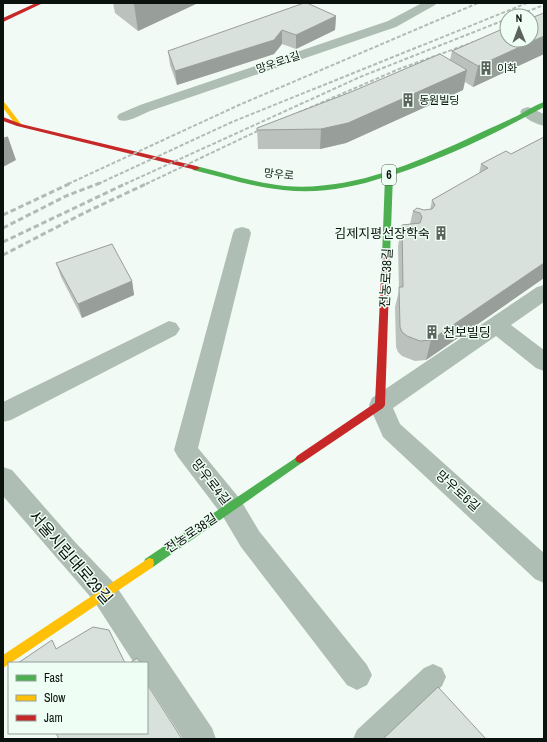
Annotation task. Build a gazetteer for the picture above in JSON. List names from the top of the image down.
{
  "streets": {
    "main road": ["망우로", "6", "전농로38길"],
    "street": ["망우로4길", "망우로6길", "서울시립대로29길"],
    "lane": ["망우로1길"]
  },
  "crossings": [
    ["망우로", "전농로38길"],
    ["전농로38길", "망우로4길"],
    ["전농로38길", "망우로6길"],
    ["전농로38길", "서울시립대로29길"]
  ],
  "places": {
    "building": [
      "이화",
      "동원빌딩",
      "김제지평선장학숙",
      "천보빌딩"
    ]
  },
  "legend": ["Fast", "Slow", "Jam"],
  "north": "top"
}
